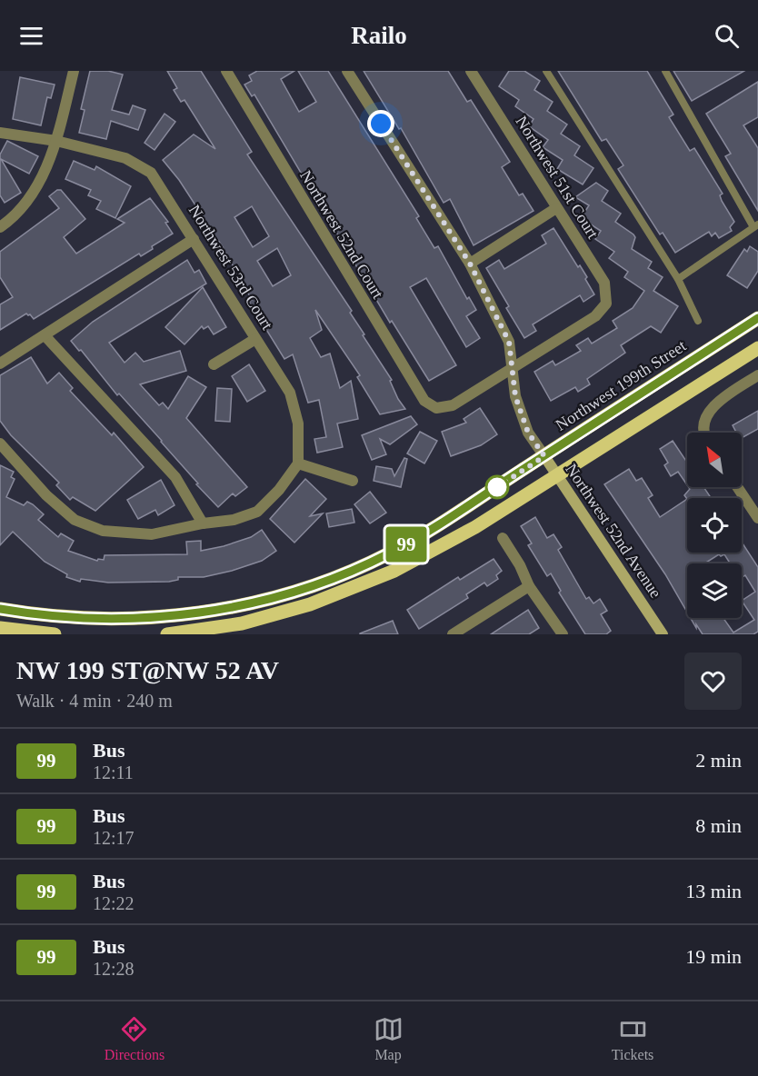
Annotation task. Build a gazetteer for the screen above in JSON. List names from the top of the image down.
{
  "streets": {
    "main road": ["Northwest 199th Street"],
    "street": [
      "Northwest 51st Court",
      "Northwest 52nd Court",
      "Northwest 53rd Court",
      "Northwest 52nd Avenue"
    ]
  },
  "crossings": [
    ["Northwest 51st Court", "Northwest 52nd Court"],
    ["Northwest 51st Court", "Northwest 52nd Avenue"],
    ["Northwest 52nd Court", "Northwest 52nd Avenue"],
    ["Northwest 199th Street", "Northwest 52nd Avenue"]
  ],
  "lines": ["bus line 99"],
  "north": "top left",
  "page": {
    "header": "Railo",
    "on_map": "99",
    "heading": ["NW 199 ST@NW 52 AV", "Walk · 4 min · 240 m"],
    "list": [
      {
        "mark": "99",
        "name": "Bus",
        "note": "12:11",
        "value": "2 min"
      },
      {
        "mark": "99",
        "name": "Bus",
        "note": "12:17",
        "value": "8 min"
      },
      {
        "mark": "99",
        "name": "Bus",
        "note": "12:22",
        "value": "13 min"
      },
      {
        "mark": "99",
        "name": "Bus",
        "note": "12:28",
        "value": "19 min"
      }
    ],
    "tabs": ["Directions", "Map", "Tickets"]
  }
}
